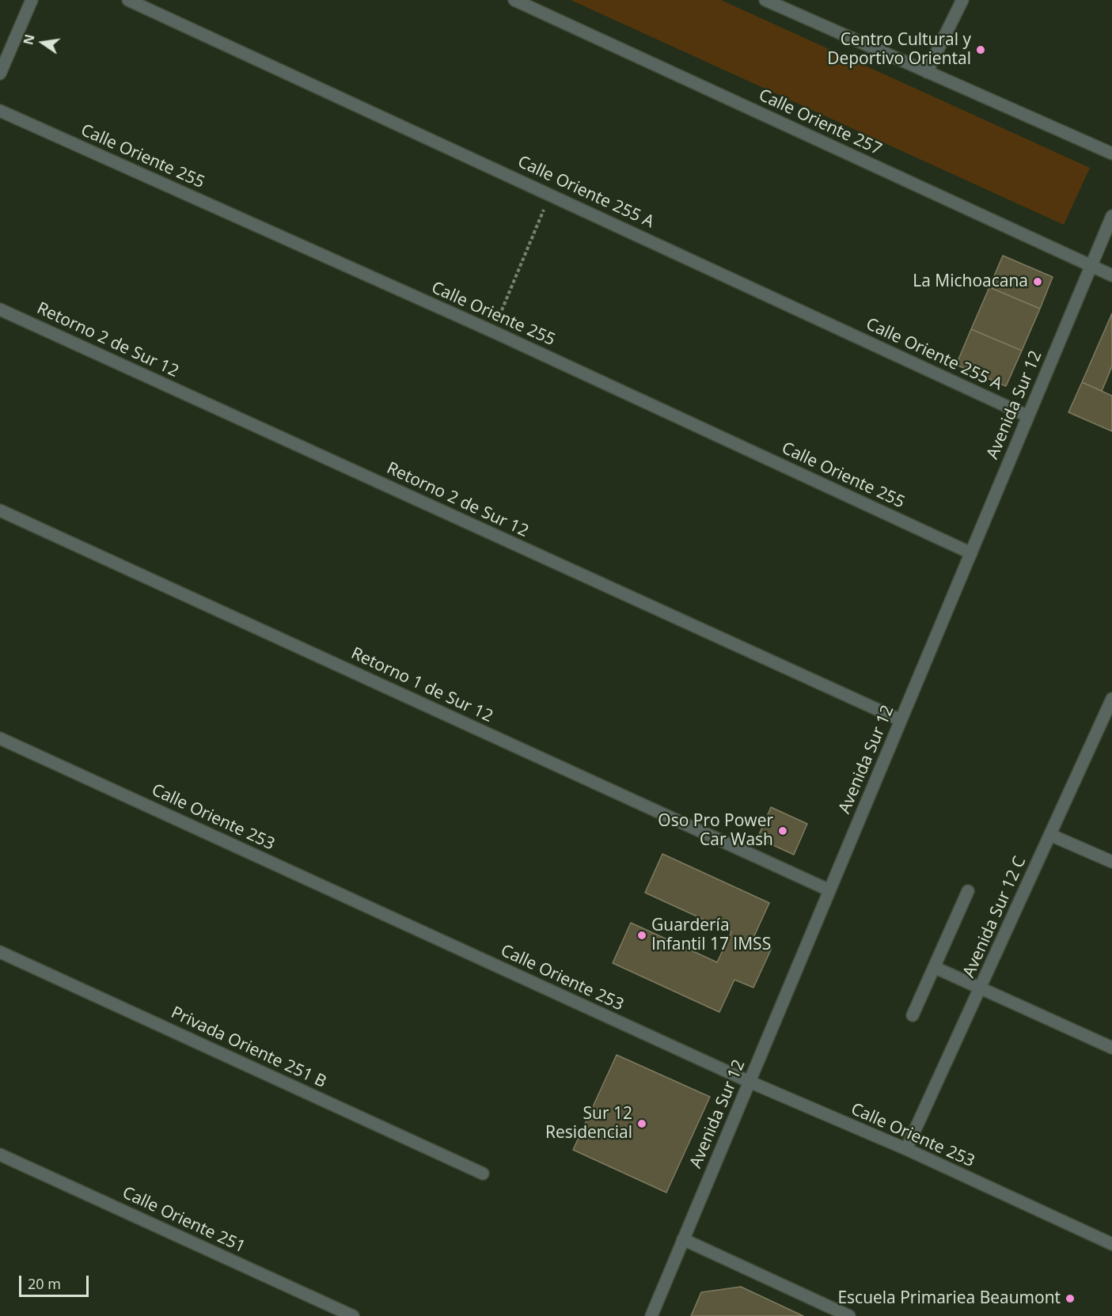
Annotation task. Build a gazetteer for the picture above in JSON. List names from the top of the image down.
{
  "streets": {
    "street": [
      "Calle Oriente 257",
      "Calle Oriente 255",
      "Calle Oriente 255 A",
      "Retorno 2 de Sur 12",
      "Avenida Sur 12",
      "Retorno 1 de Sur 12",
      "Calle Oriente 253",
      "Avenida Sur 12 C",
      "Privada Oriente 251 B",
      "Calle Oriente 251"
    ]
  },
  "crossings": [
    ["Calle Oriente 257", "Avenida Sur 12"],
    ["Calle Oriente 255", "Avenida Sur 12"],
    ["Calle Oriente 255 A", "Avenida Sur 12"],
    ["Retorno 2 de Sur 12", "Avenida Sur 12"],
    ["Avenida Sur 12", "Retorno 1 de Sur 12"],
    ["Avenida Sur 12", "Calle Oriente 253"],
    ["Calle Oriente 253", "Avenida Sur 12 C"]
  ],
  "places": [
    "Centro Cultural y Deportivo Oriental",
    "La Michoacana",
    "Oso Pro Power Car Wash",
    "Guardería Infantil 17 IMSS",
    "Sur 12 Residencial",
    "Escuela Primariea Beaumont"
  ],
  "scale_bar": "20 m",
  "north": "left"
}
